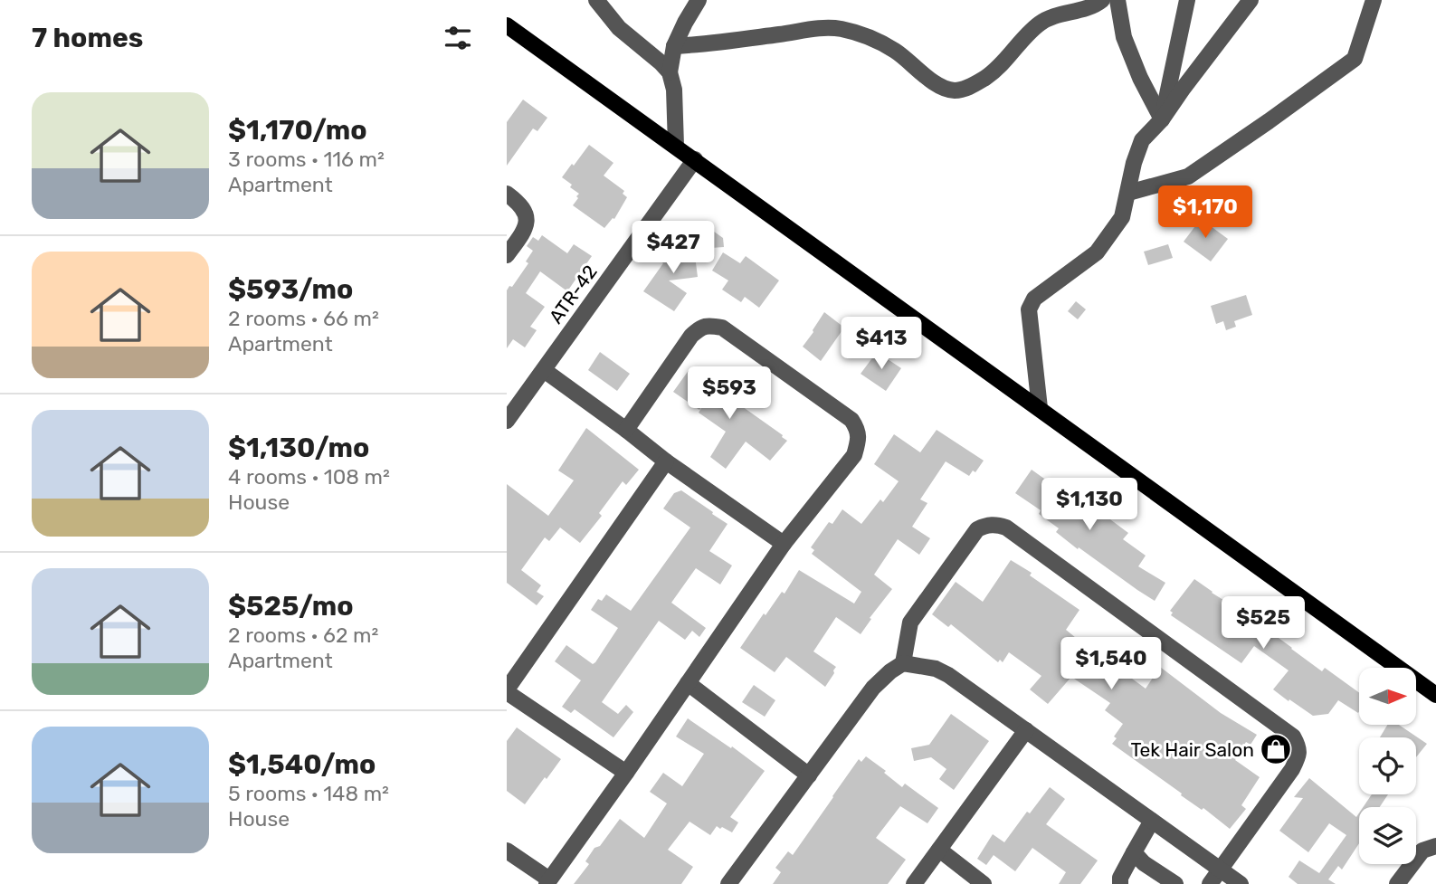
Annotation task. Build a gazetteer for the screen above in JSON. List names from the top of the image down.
{
  "streets": {
    "street": ["ATR-42"]
  },
  "places": {
    "shop": ["Tek Hair Salon"]
  },
  "north": "right",
  "page": {
    "heading": "7 homes",
    "list": [
      {
        "name": "$1,170/mo",
        "note": "3 rooms · 116 m² · Apartment"
      },
      {
        "name": "$593/mo",
        "note": "2 rooms · 66 m² · Apartment"
      },
      {
        "name": "$1,130/mo",
        "note": "4 rooms · 108 m² · House"
      },
      {
        "name": "$525/mo",
        "note": "2 rooms · 62 m² · Apartment"
      },
      {
        "name": "$1,540/mo",
        "note": "5 rooms · 148 m² · House"
      }
    ],
    "price": [
      "$1,170",
      "$427",
      "$413",
      "$593",
      "$1,130",
      "$525",
      "$1,540"
    ]
  }
}
